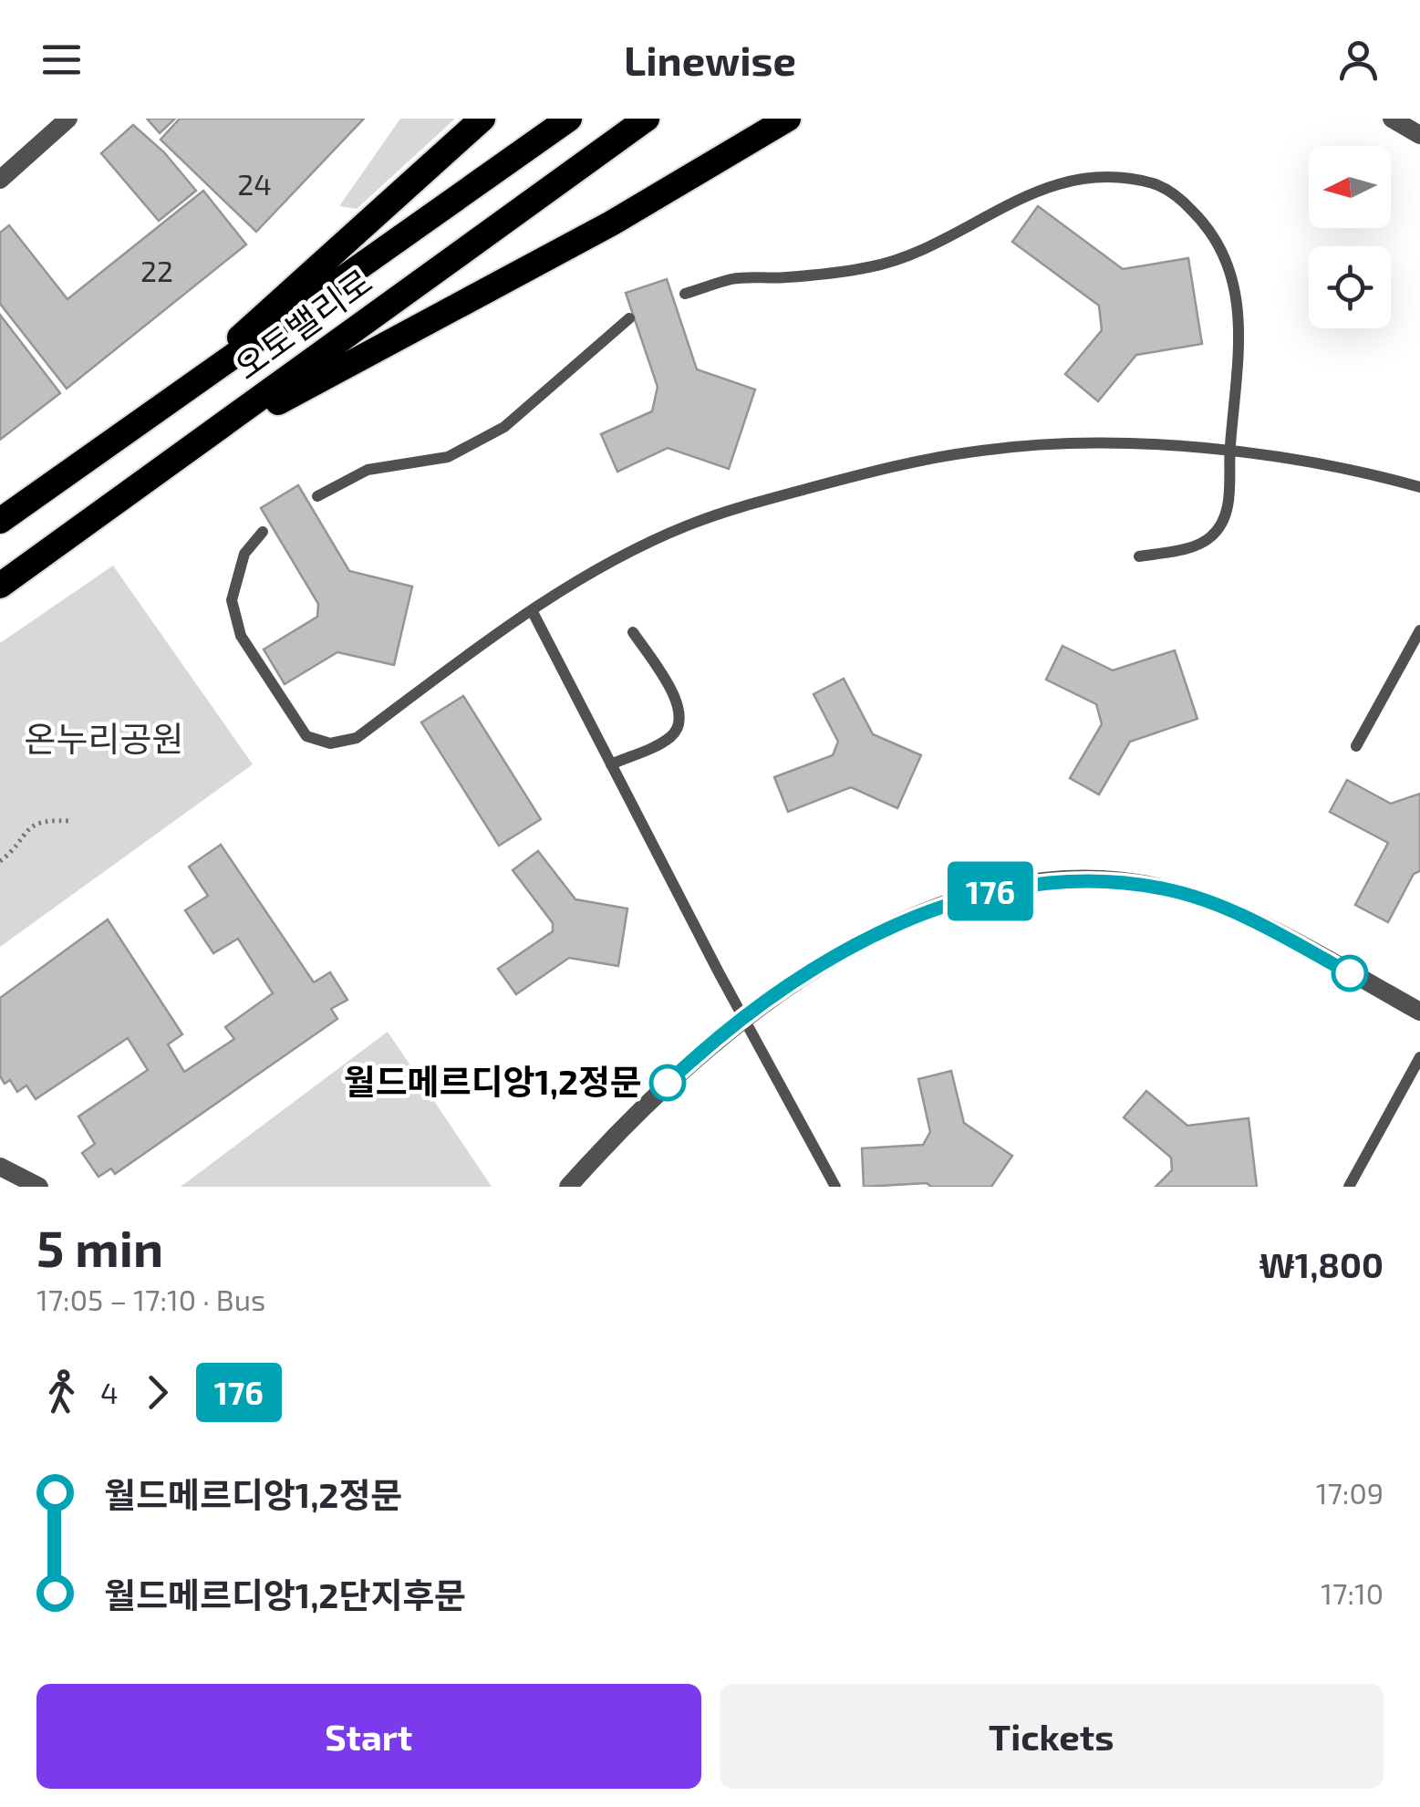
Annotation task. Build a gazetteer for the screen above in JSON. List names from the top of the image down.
{
  "streets": {
    "highway": ["오토밸리로"]
  },
  "parks": ["온누리공원"],
  "places": ["월드메르디앙1,2정문"],
  "lines": ["bus line 176"],
  "house_numbers": ["24", "22"],
  "north": "left",
  "page": {
    "header": "Linewise",
    "on_map": "176",
    "heading": ["5 min", "17:05 – 17:10 · Bus", "₩1,800"],
    "legs": ["4", "176"],
    "list": [
      {
        "name": "월드메르디앙1,2정문",
        "value": "17:09"
      },
      {
        "name": "월드메르디앙1,2단지후문",
        "value": "17:10"
      }
    ],
    "buttons": ["Start", "Tickets"]
  }
}
